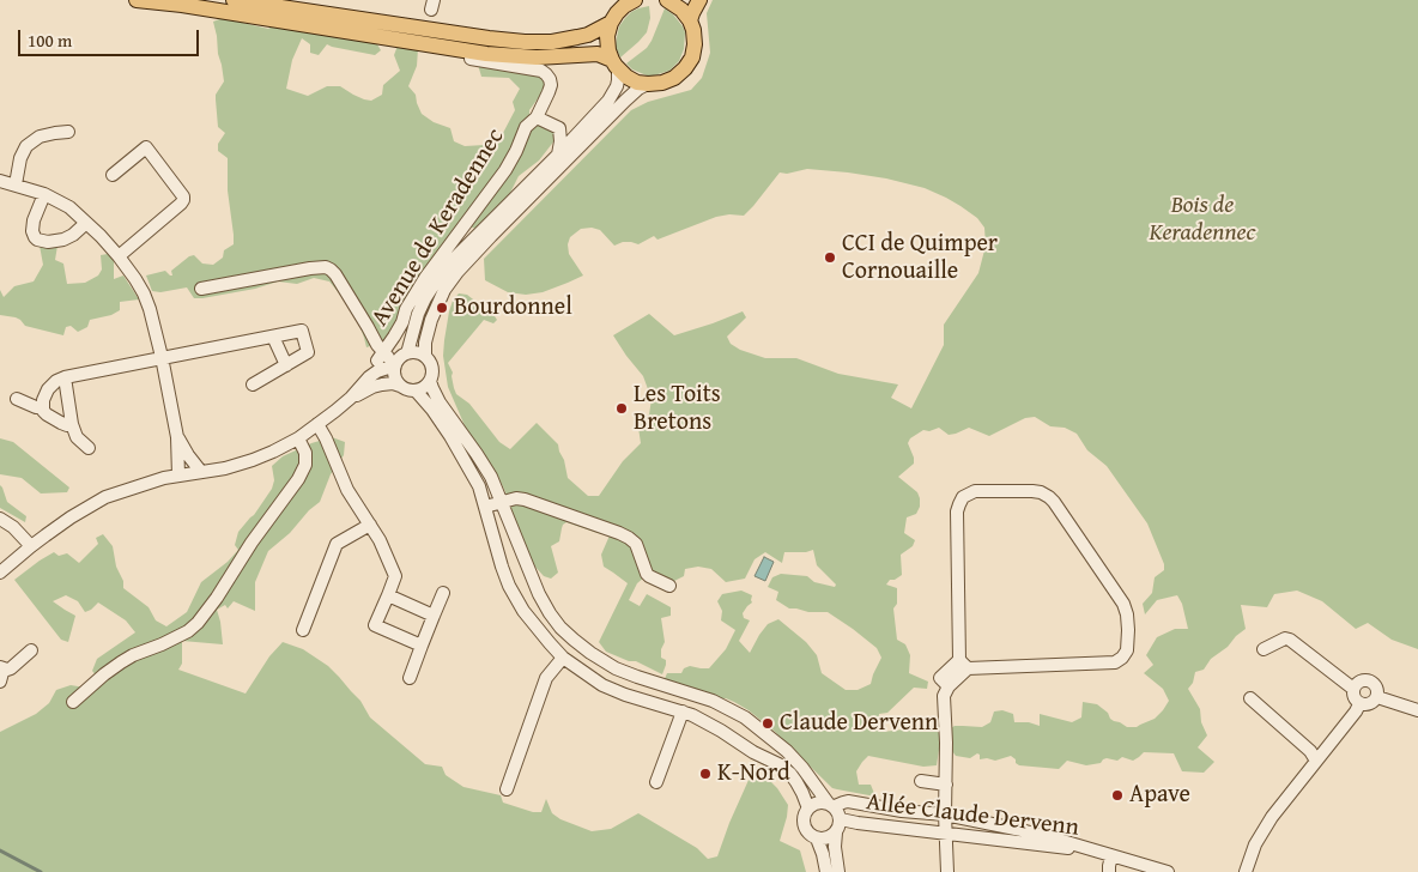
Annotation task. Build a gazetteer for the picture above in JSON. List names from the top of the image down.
{
  "streets": {
    "street": ["Avenue de Keradennec", "Allée Claude Dervenn"]
  },
  "parks": ["Bois de Keradennec"],
  "places": [
    "CCI de Quimper Cornouaille",
    "Bourdonnel",
    "Les Toits Bretons",
    "Claude Dervenn",
    "K-Nord",
    "Apave"
  ],
  "scale_bar": "100 m"
}
